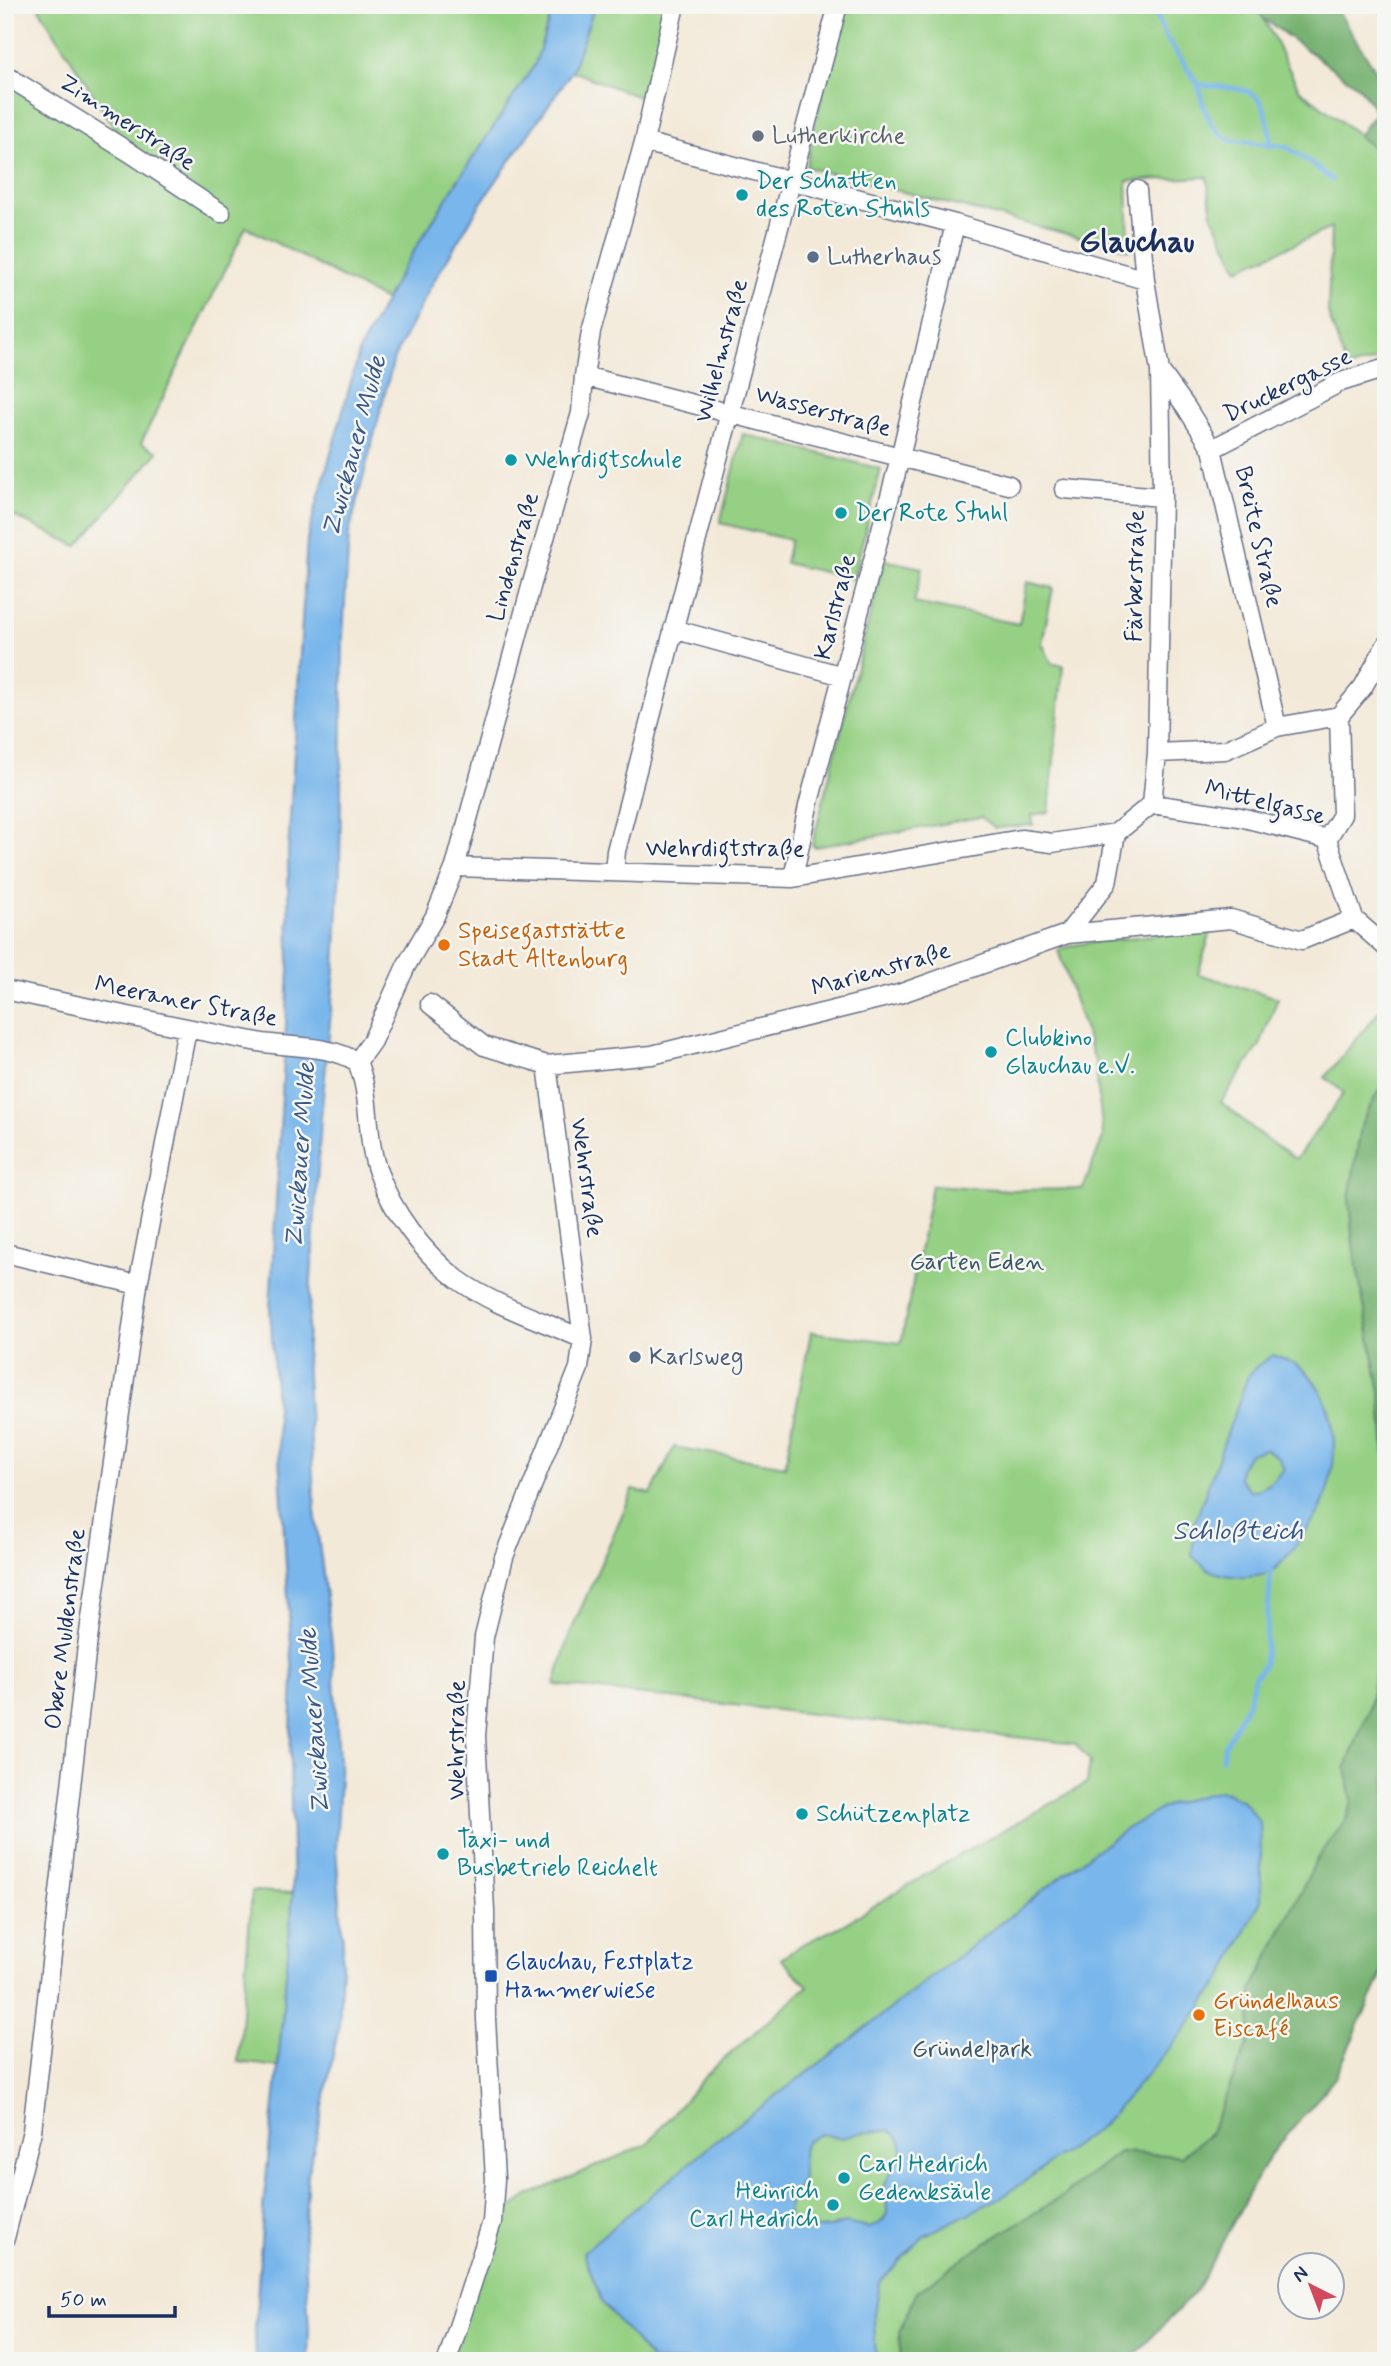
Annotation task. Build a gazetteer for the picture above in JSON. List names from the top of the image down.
{
  "streets": {
    "street": [
      "Zimmerstraße",
      "Wilhelmstraße",
      "Druckergasse",
      "Wasserstraße",
      "Breite Straße",
      "Lindenstraße",
      "Färberstraße",
      "Karlstraße",
      "Mittelgasse",
      "Wehrdigtstraße",
      "Marienstraße",
      "Meeraner Straße",
      "Wehrstraße",
      "Obere Muldenstraße"
    ]
  },
  "crossings": [
    ["Wilhelmstraße", "Wasserstraße"],
    ["Wilhelmstraße", "Wehrdigtstraße"],
    ["Druckergasse", "Breite Straße"],
    ["Wasserstraße", "Lindenstraße"],
    ["Wasserstraße", "Karlstraße"],
    ["Breite Straße", "Färberstraße"],
    ["Lindenstraße", "Wehrdigtstraße"],
    ["Lindenstraße", "Meeraner Straße"],
    ["Färberstraße", "Mittelgasse"],
    ["Karlstraße", "Wehrdigtstraße"],
    ["Mittelgasse", "Marienstraße"],
    ["Marienstraße", "Wehrstraße"],
    ["Meeraner Straße", "Obere Muldenstraße"]
  ],
  "districts": ["Glauchau"],
  "water": ["Zwickauer Mulde", "Schloßteich"],
  "parks": ["Garten Eden", "Gründelpark"],
  "places": {
    "other": [
      "Lutherkirche",
      "Der Schatten des Roten Stuhls",
      "Lutherhaus",
      "Wehrdigtschule",
      "Der Rote Stuhl",
      "Speisegaststätte Stadt Altenburg",
      "Clubkino Glauchau e.V.",
      "Karlsweg",
      "Schützenplatz",
      "Taxi- und Busbetrieb Reichelt",
      "Gründelhaus Eiscafé",
      "Carl Hedrich Gedenksäule",
      "Heinrich Carl Hedrich"
    ],
    "transit": ["Glauchau, Festplatz Hammerwiese"]
  },
  "scale_bar": "50 m",
  "north": "top left"
}
